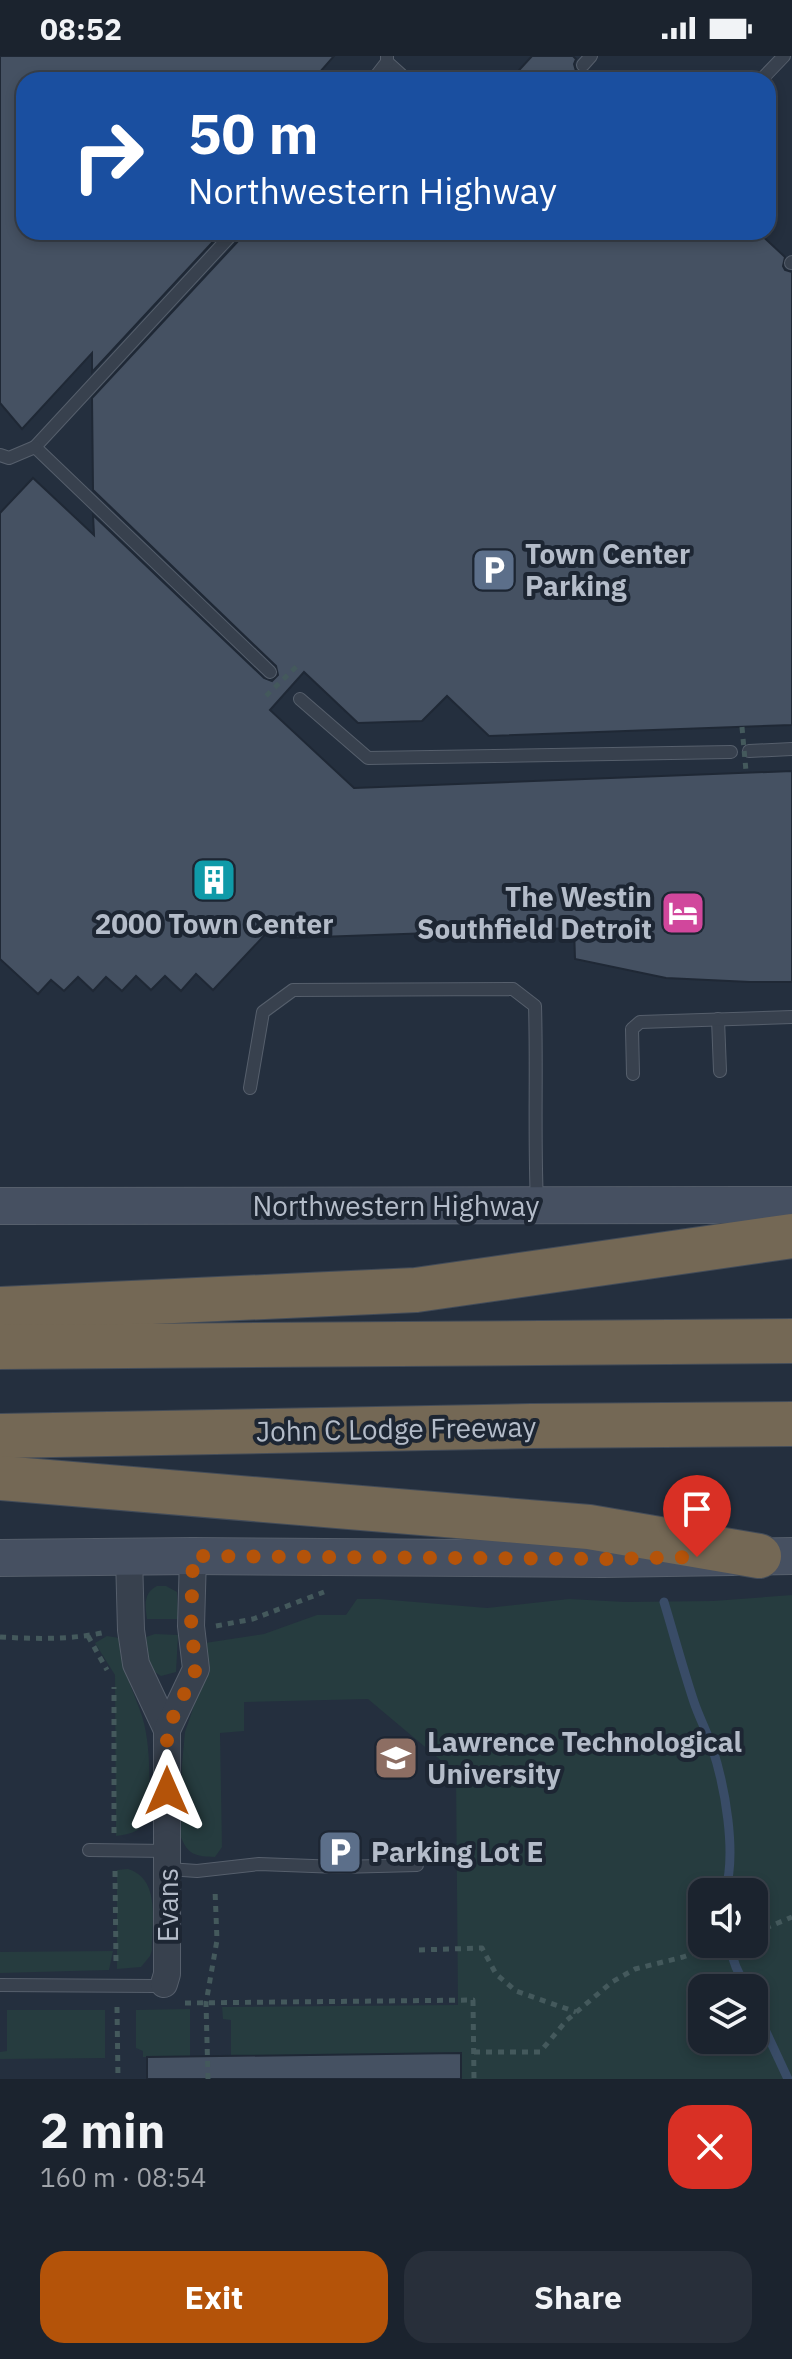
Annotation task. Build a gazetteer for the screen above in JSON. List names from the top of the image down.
{
  "streets": {
    "highway": ["John C Lodge Freeway"],
    "main road": ["Northwestern Highway"],
    "street": ["Evans"]
  },
  "places": {
    "parking": ["Town Center Parking", "Parking Lot E"],
    "building": ["2000 Town Center"],
    "hotel": ["The Westin Southfield Detroit"],
    "school or university": ["Lawrence Technological University"]
  },
  "page": {
    "status": "08:52",
    "turn": ["50 m", "Northwestern Highway"],
    "heading": ["2 min", "160 m · 08:54"],
    "buttons": ["Exit", "Share"]
  }
}
